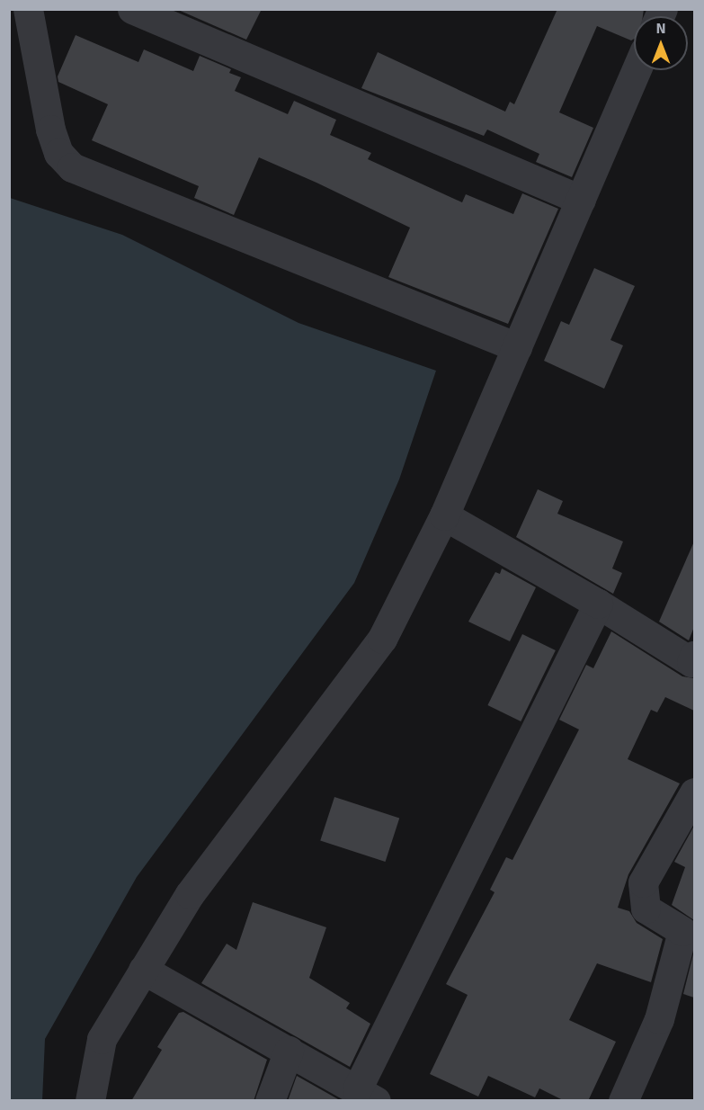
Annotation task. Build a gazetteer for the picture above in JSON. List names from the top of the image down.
{
  "north": "top"
}
